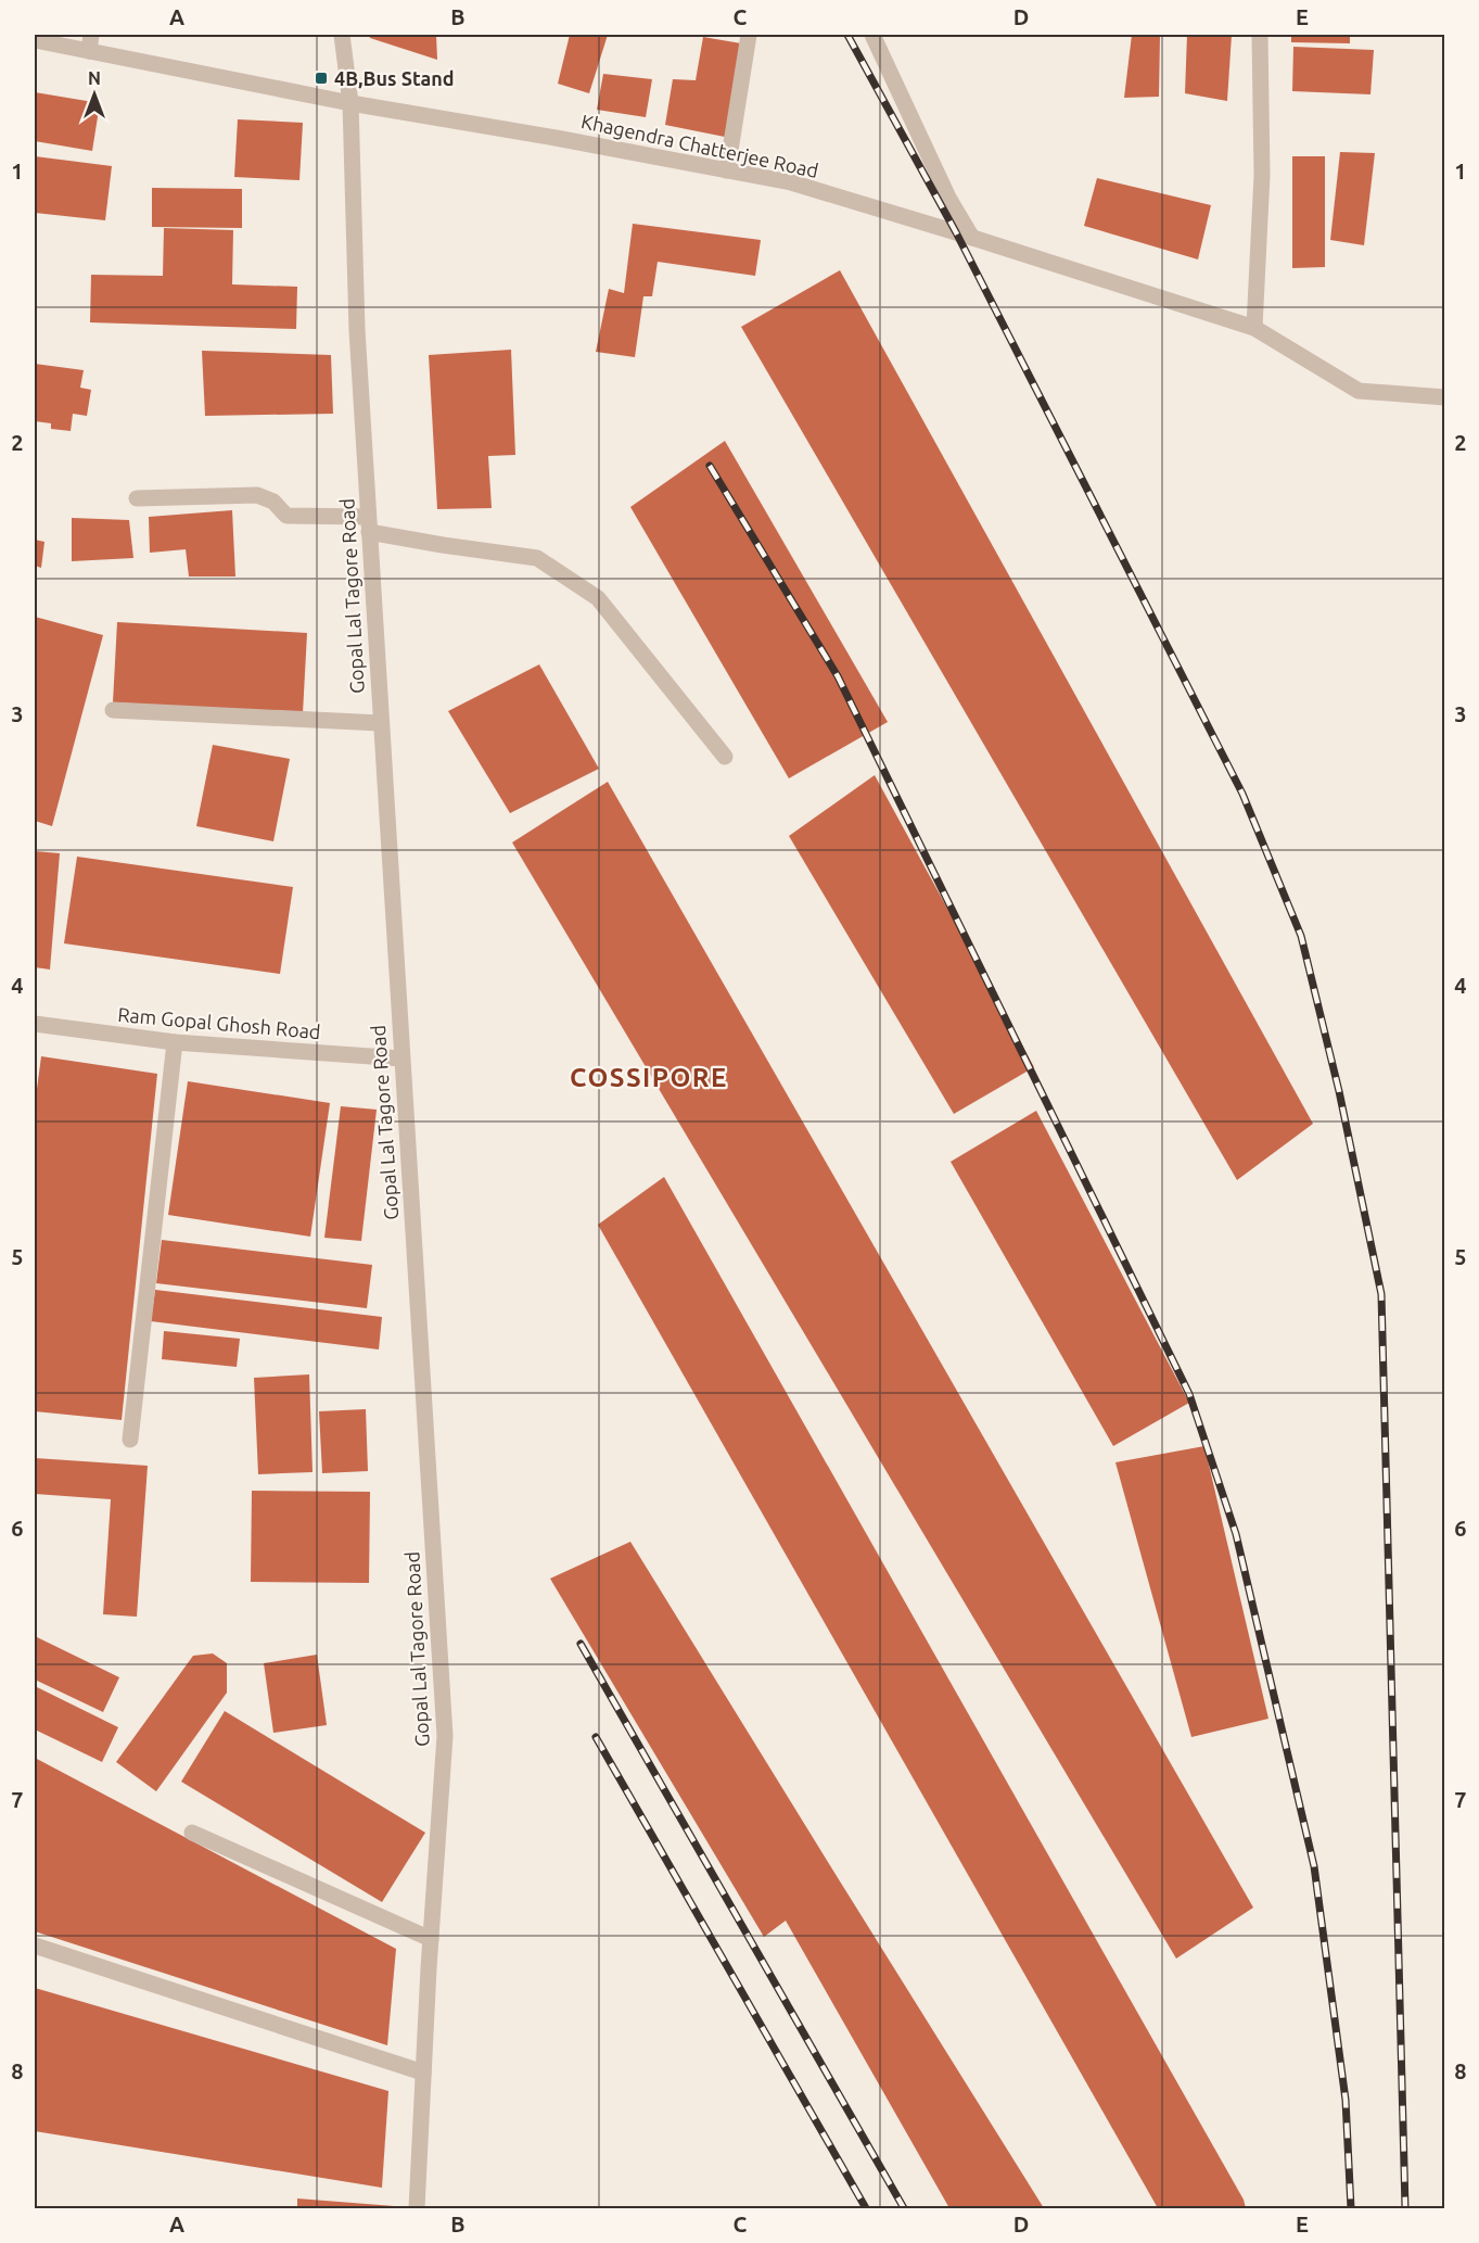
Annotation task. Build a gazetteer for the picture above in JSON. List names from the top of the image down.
{
  "streets": {
    "street": ["Khagendra Chatterjee Road", "Gopal Lal Tagore Road", "Ram Gopal Ghosh Road"]
  },
  "crossings": [
    ["Khagendra Chatterjee Road", "Gopal Lal Tagore Road"],
    ["Gopal Lal Tagore Road", "Ram Gopal Ghosh Road"]
  ],
  "districts": ["COSSIPORE"],
  "places": {
    "transit": ["4B,Bus Stand"]
  },
  "north": "top",
  "grid": {
    "columns": [
      "A",
      "B",
      "C",
      "D",
      "E"
    ],
    "rows": [
      "1",
      "2",
      "3",
      "4",
      "5",
      "6",
      "7",
      "8"
    ]
  }
}
